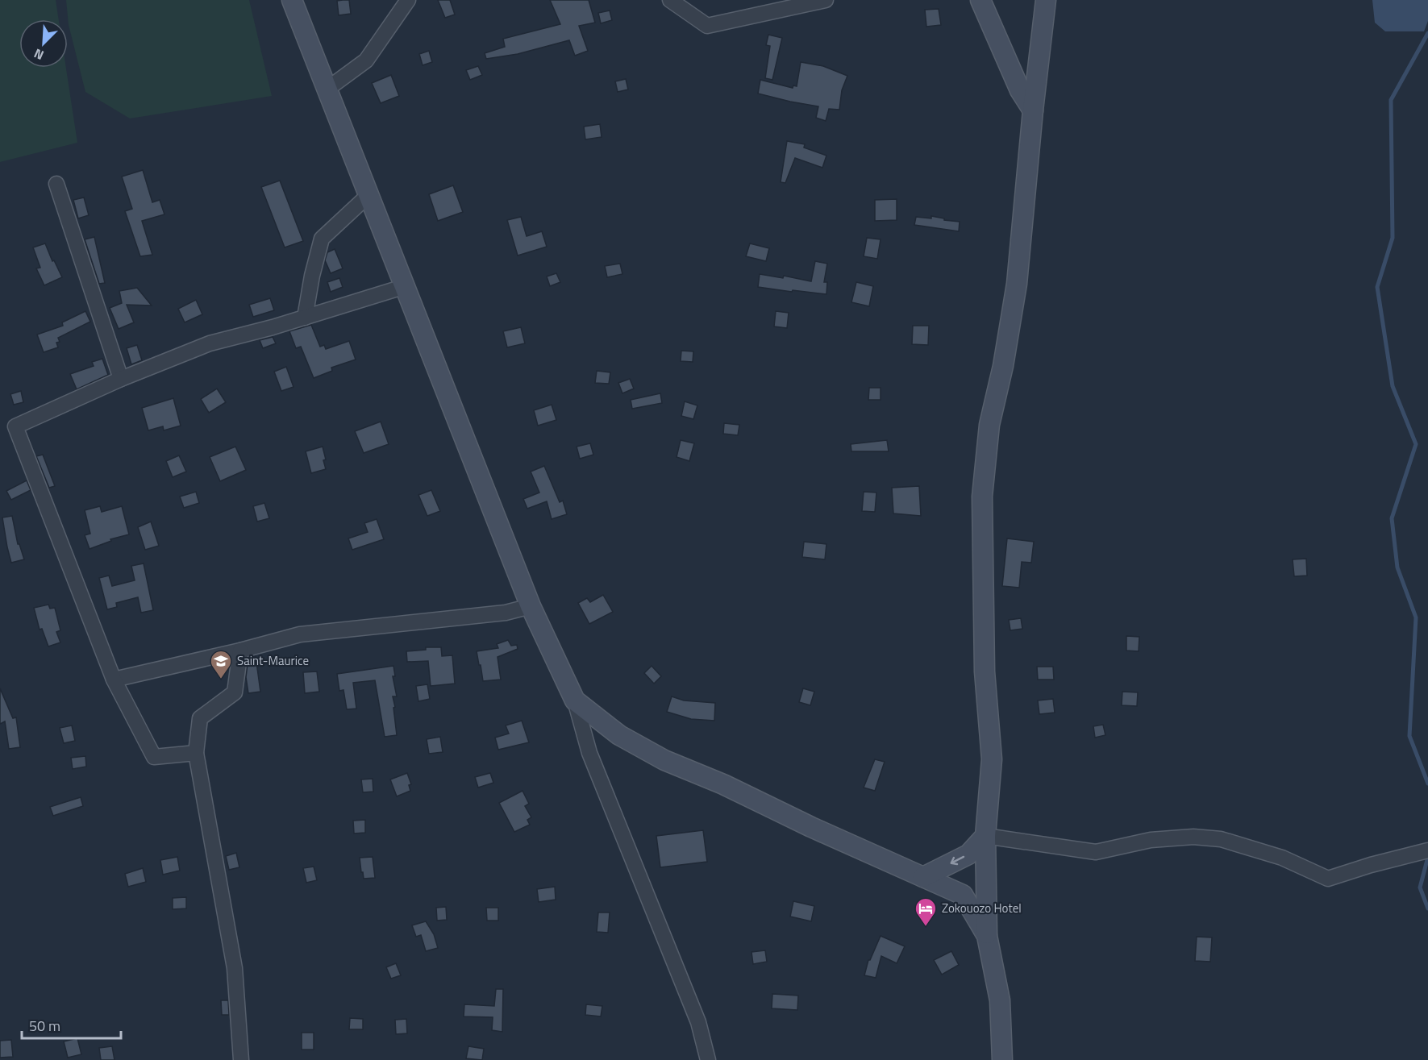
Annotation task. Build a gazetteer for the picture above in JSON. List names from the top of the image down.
{
  "places": {
    "school or university": ["Saint-Maurice"],
    "hotel": ["Zokouozo Hotel"]
  },
  "scale_bar": "50 m",
  "north": "bottom left"
}
